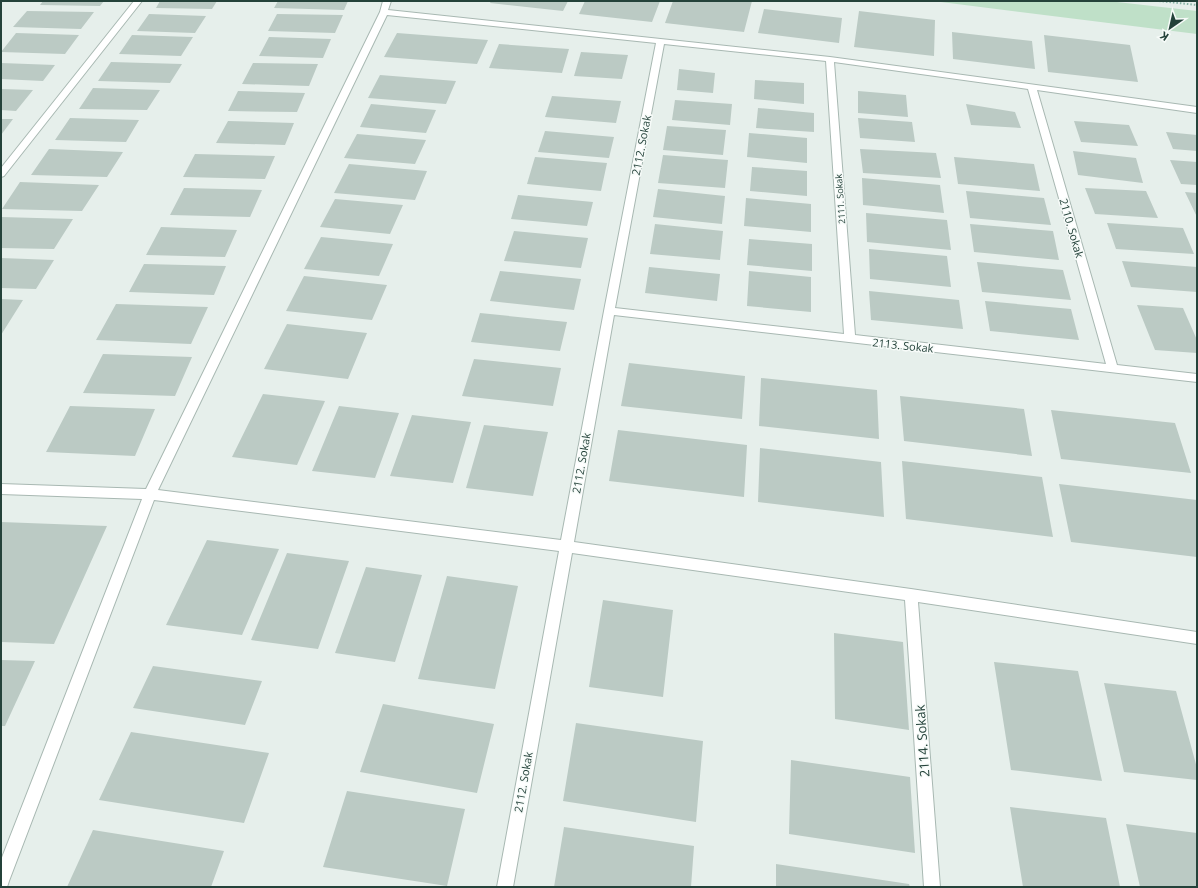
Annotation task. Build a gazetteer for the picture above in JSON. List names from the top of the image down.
{
  "streets": {
    "street": [
      "2112. Sokak",
      "2111. Sokak",
      "2110. Sokak",
      "2113. Sokak",
      "2114. Sokak"
    ]
  },
  "crossings": [
    ["2112. Sokak", "2113. Sokak"],
    ["2111. Sokak", "2113. Sokak"],
    ["2110. Sokak", "2113. Sokak"]
  ],
  "north": "bottom left"
}
